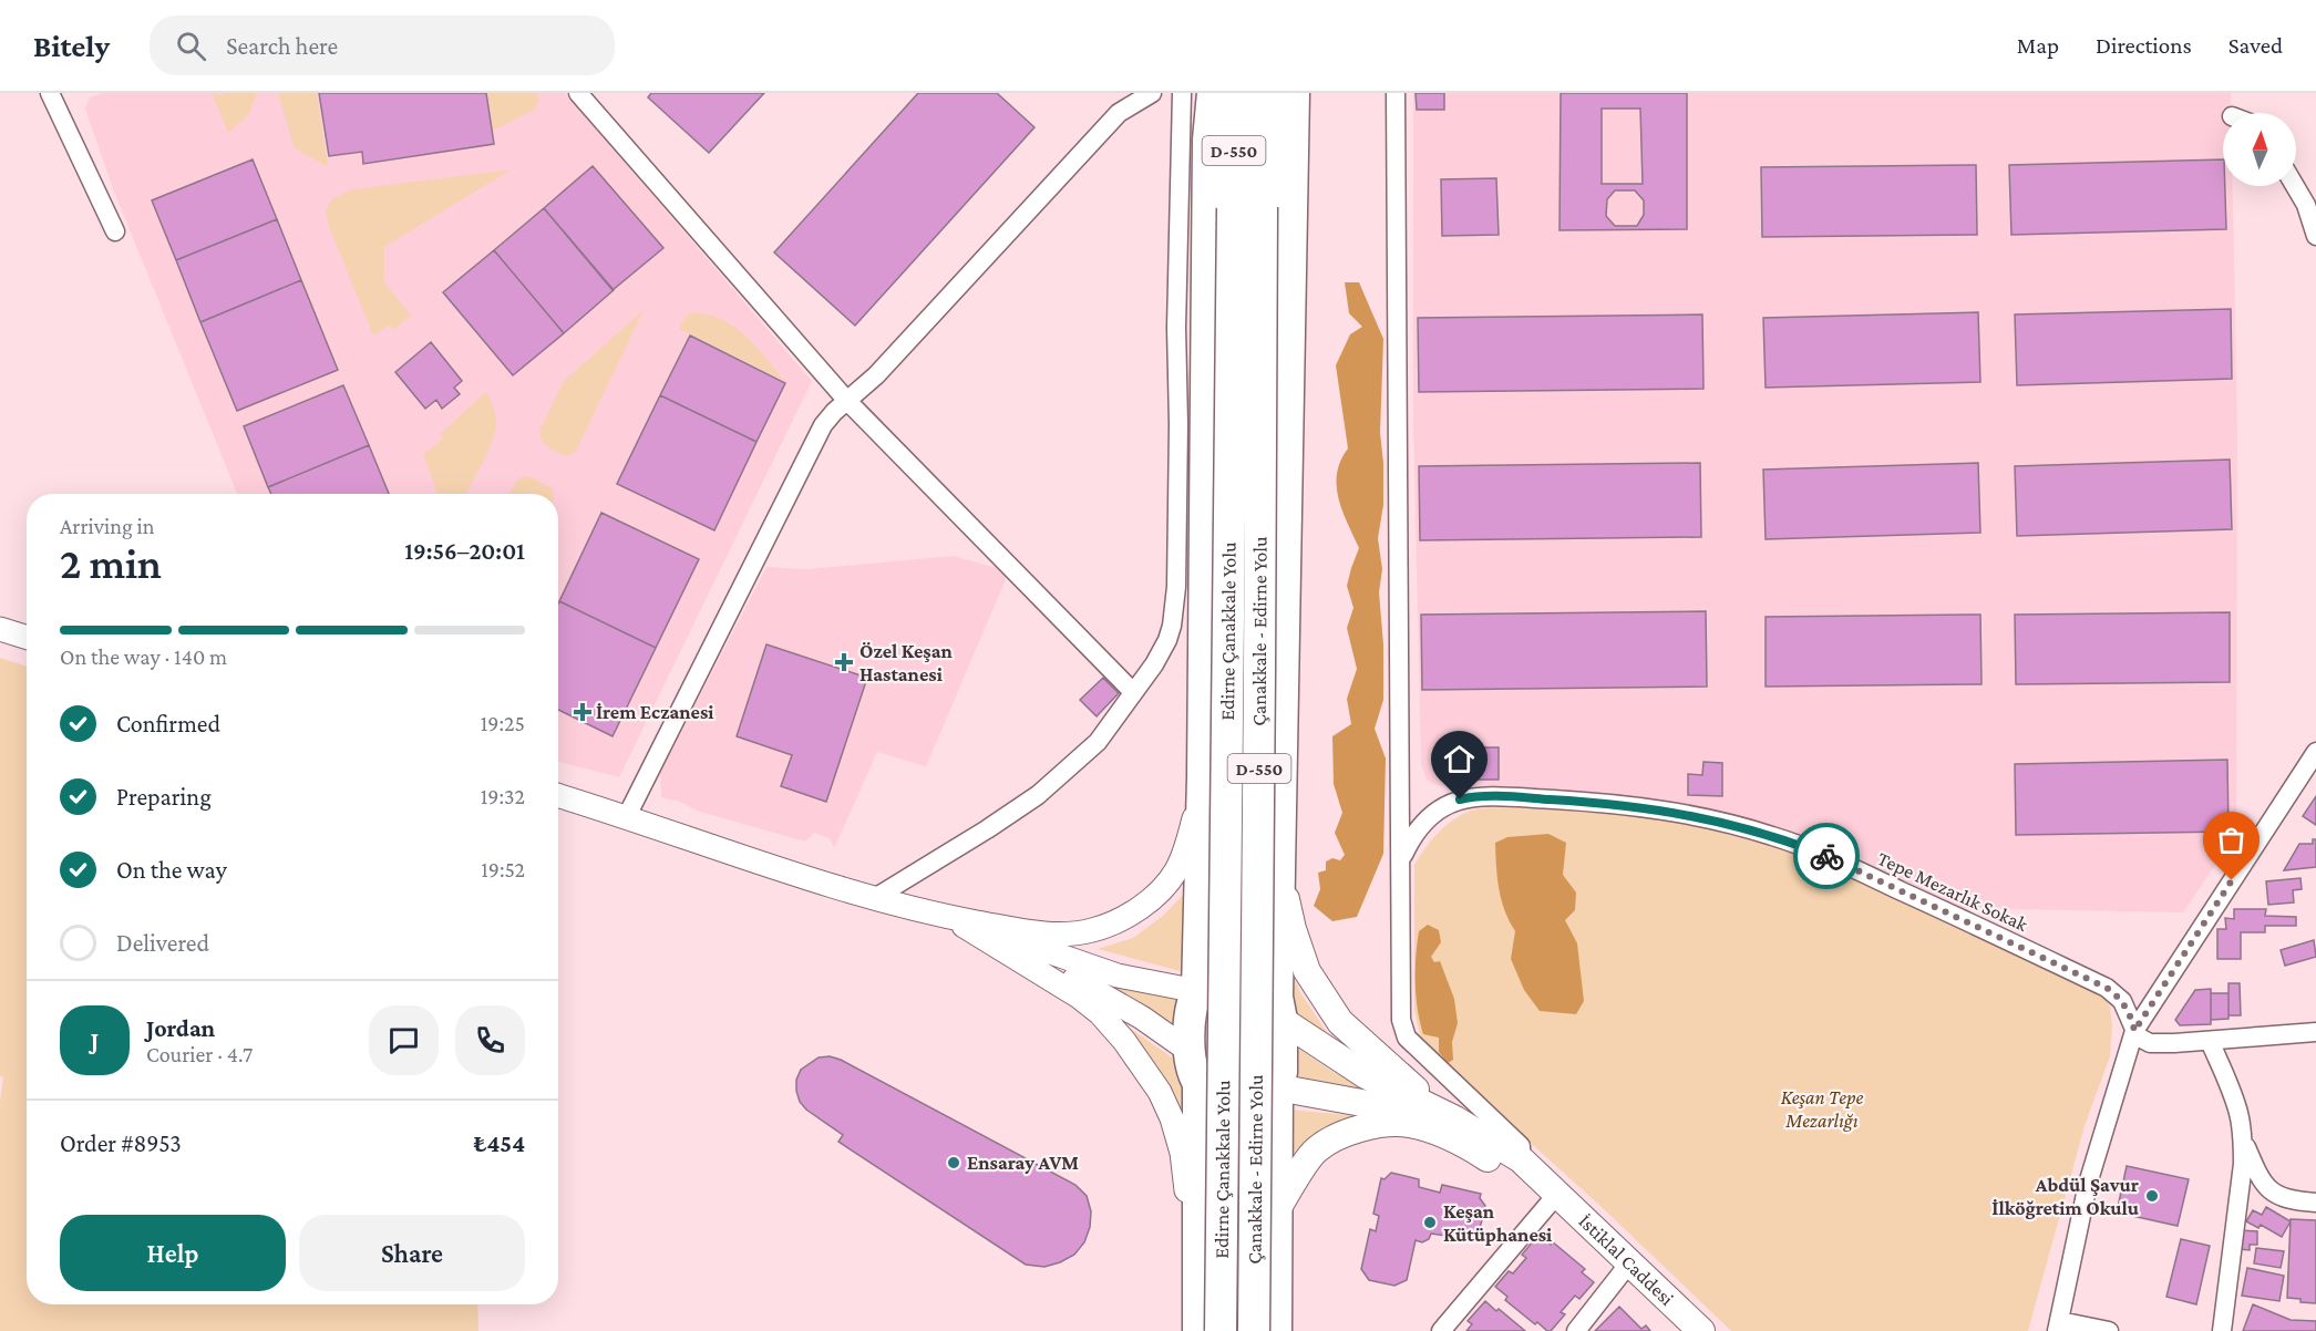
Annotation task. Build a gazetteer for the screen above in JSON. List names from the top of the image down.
{
  "streets": {
    "highway": ["D-550", "Edirne Çanakkale Yolu", "Çanakkale - Edirne Yolu"],
    "main road": ["İstiklal Caddesi"],
    "street": ["Tepe Mezarlık Sokak"]
  },
  "crossings": [
    ["Edirne Çanakkale Yolu", "Çanakkale - Edirne Yolu"]
  ],
  "parks": ["Keşan Tepe Mezarlığı"],
  "places": {
    "health": ["Özel Keşan Hastanesi", "İrem Eczanesi"],
    "other": ["Ensaray AVM", "Abdül Şavur İlköğretim Okulu", "Keşan Kütüphanesi"]
  },
  "north": "top",
  "page": {
    "header": "Bitely",
    "search": "Search here",
    "nav": ["Map", "Directions", "Saved"],
    "heading": ["2 min", "Arriving in", "19:56–20:01"],
    "panel": [
      "Jordan",
      "Courier · 4.7",
      "Order #8953",
      "₺454"
    ],
    "bar": "On the way · 140 m",
    "list": [
      ["Confirmed", "19:25"],
      ["Preparing", "19:32"],
      ["On the way", "19:52"],
      "Delivered"
    ],
    "round": "J",
    "buttons": ["Help", "Share"]
  }
}
